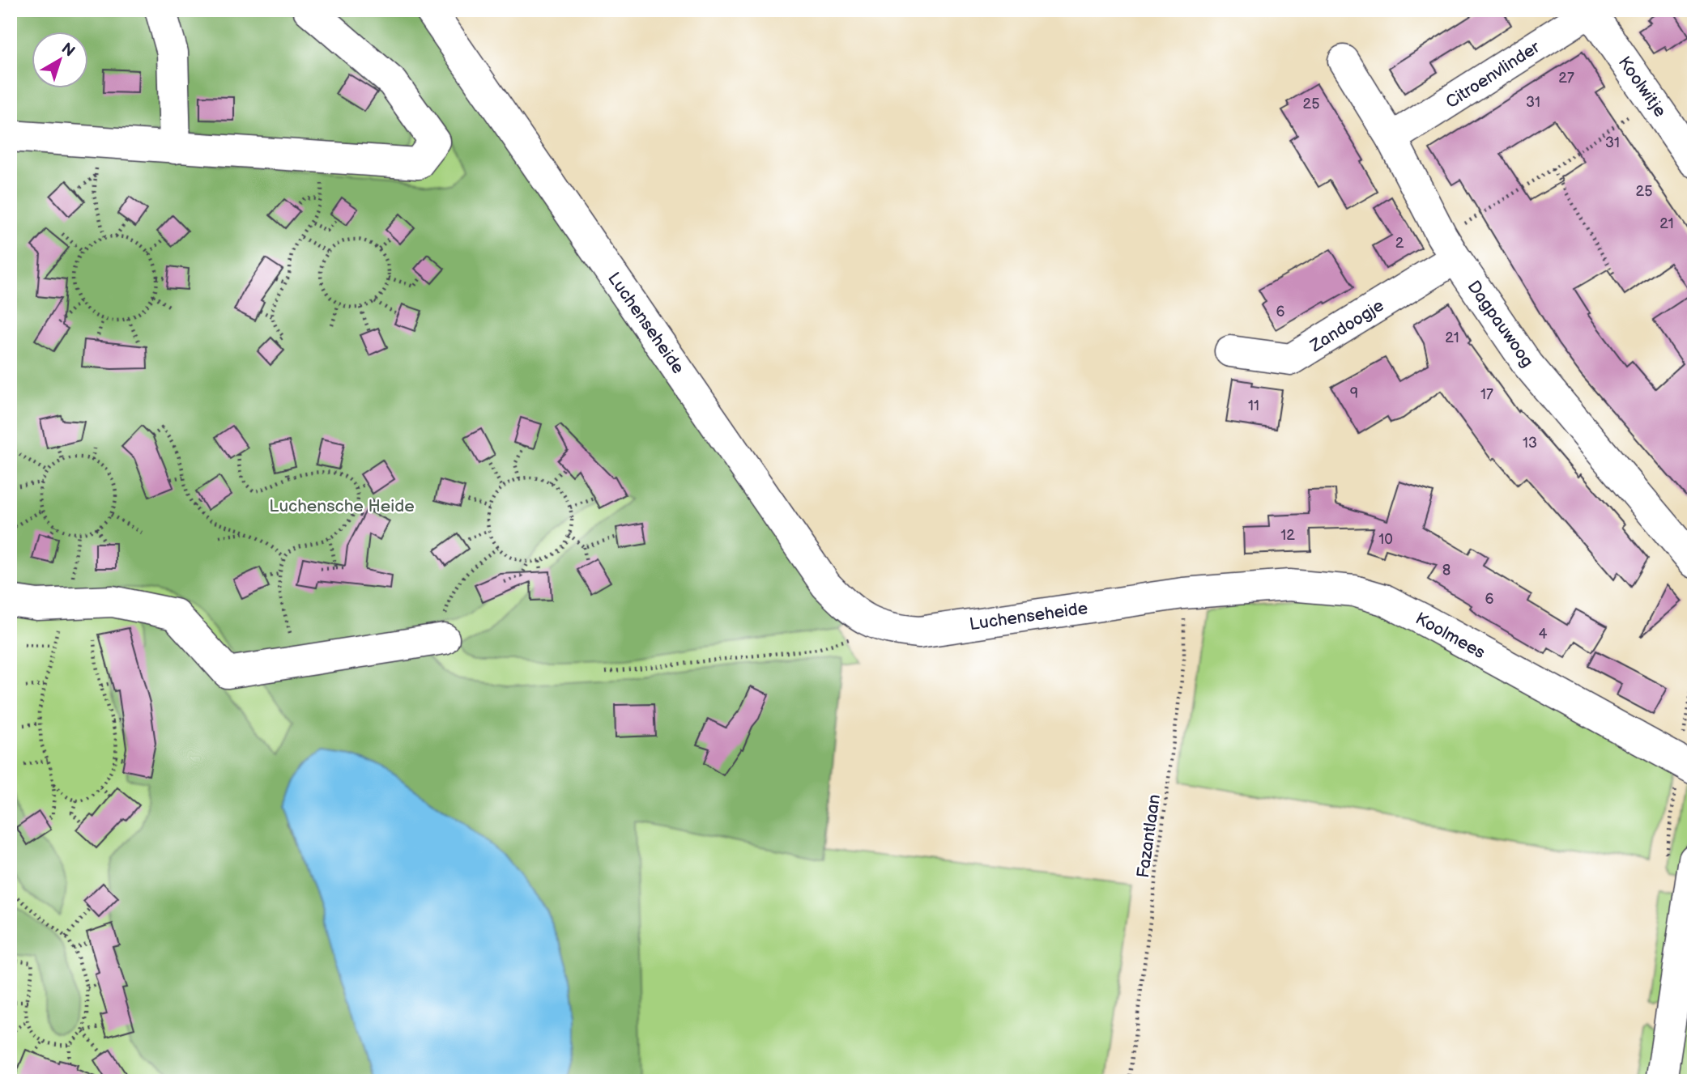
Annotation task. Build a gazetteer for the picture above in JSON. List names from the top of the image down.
{
  "streets": {
    "street": [
      "Citroenvlinder",
      "Koolwitje",
      "Luchenseheide",
      "Dagpauwoog",
      "Zandoogje",
      "Koolmees"
    ],
    "path": ["Fazantlaan"]
  },
  "crossings": [
    ["Citroenvlinder", "Koolwitje"],
    ["Citroenvlinder", "Dagpauwoog"],
    ["Luchenseheide", "Koolmees"],
    ["Luchenseheide", "Fazantlaan"],
    ["Dagpauwoog", "Zandoogje"],
    ["Koolmees", "Fazantlaan"]
  ],
  "parks": ["Luchensche Heide"],
  "house_numbers": [
    "27",
    "31",
    "25",
    "31",
    "25",
    "21",
    "2",
    "6",
    "21",
    "9",
    "17",
    "11",
    "13",
    "12",
    "10",
    "8",
    "6",
    "4"
  ],
  "north": "top right"
}
